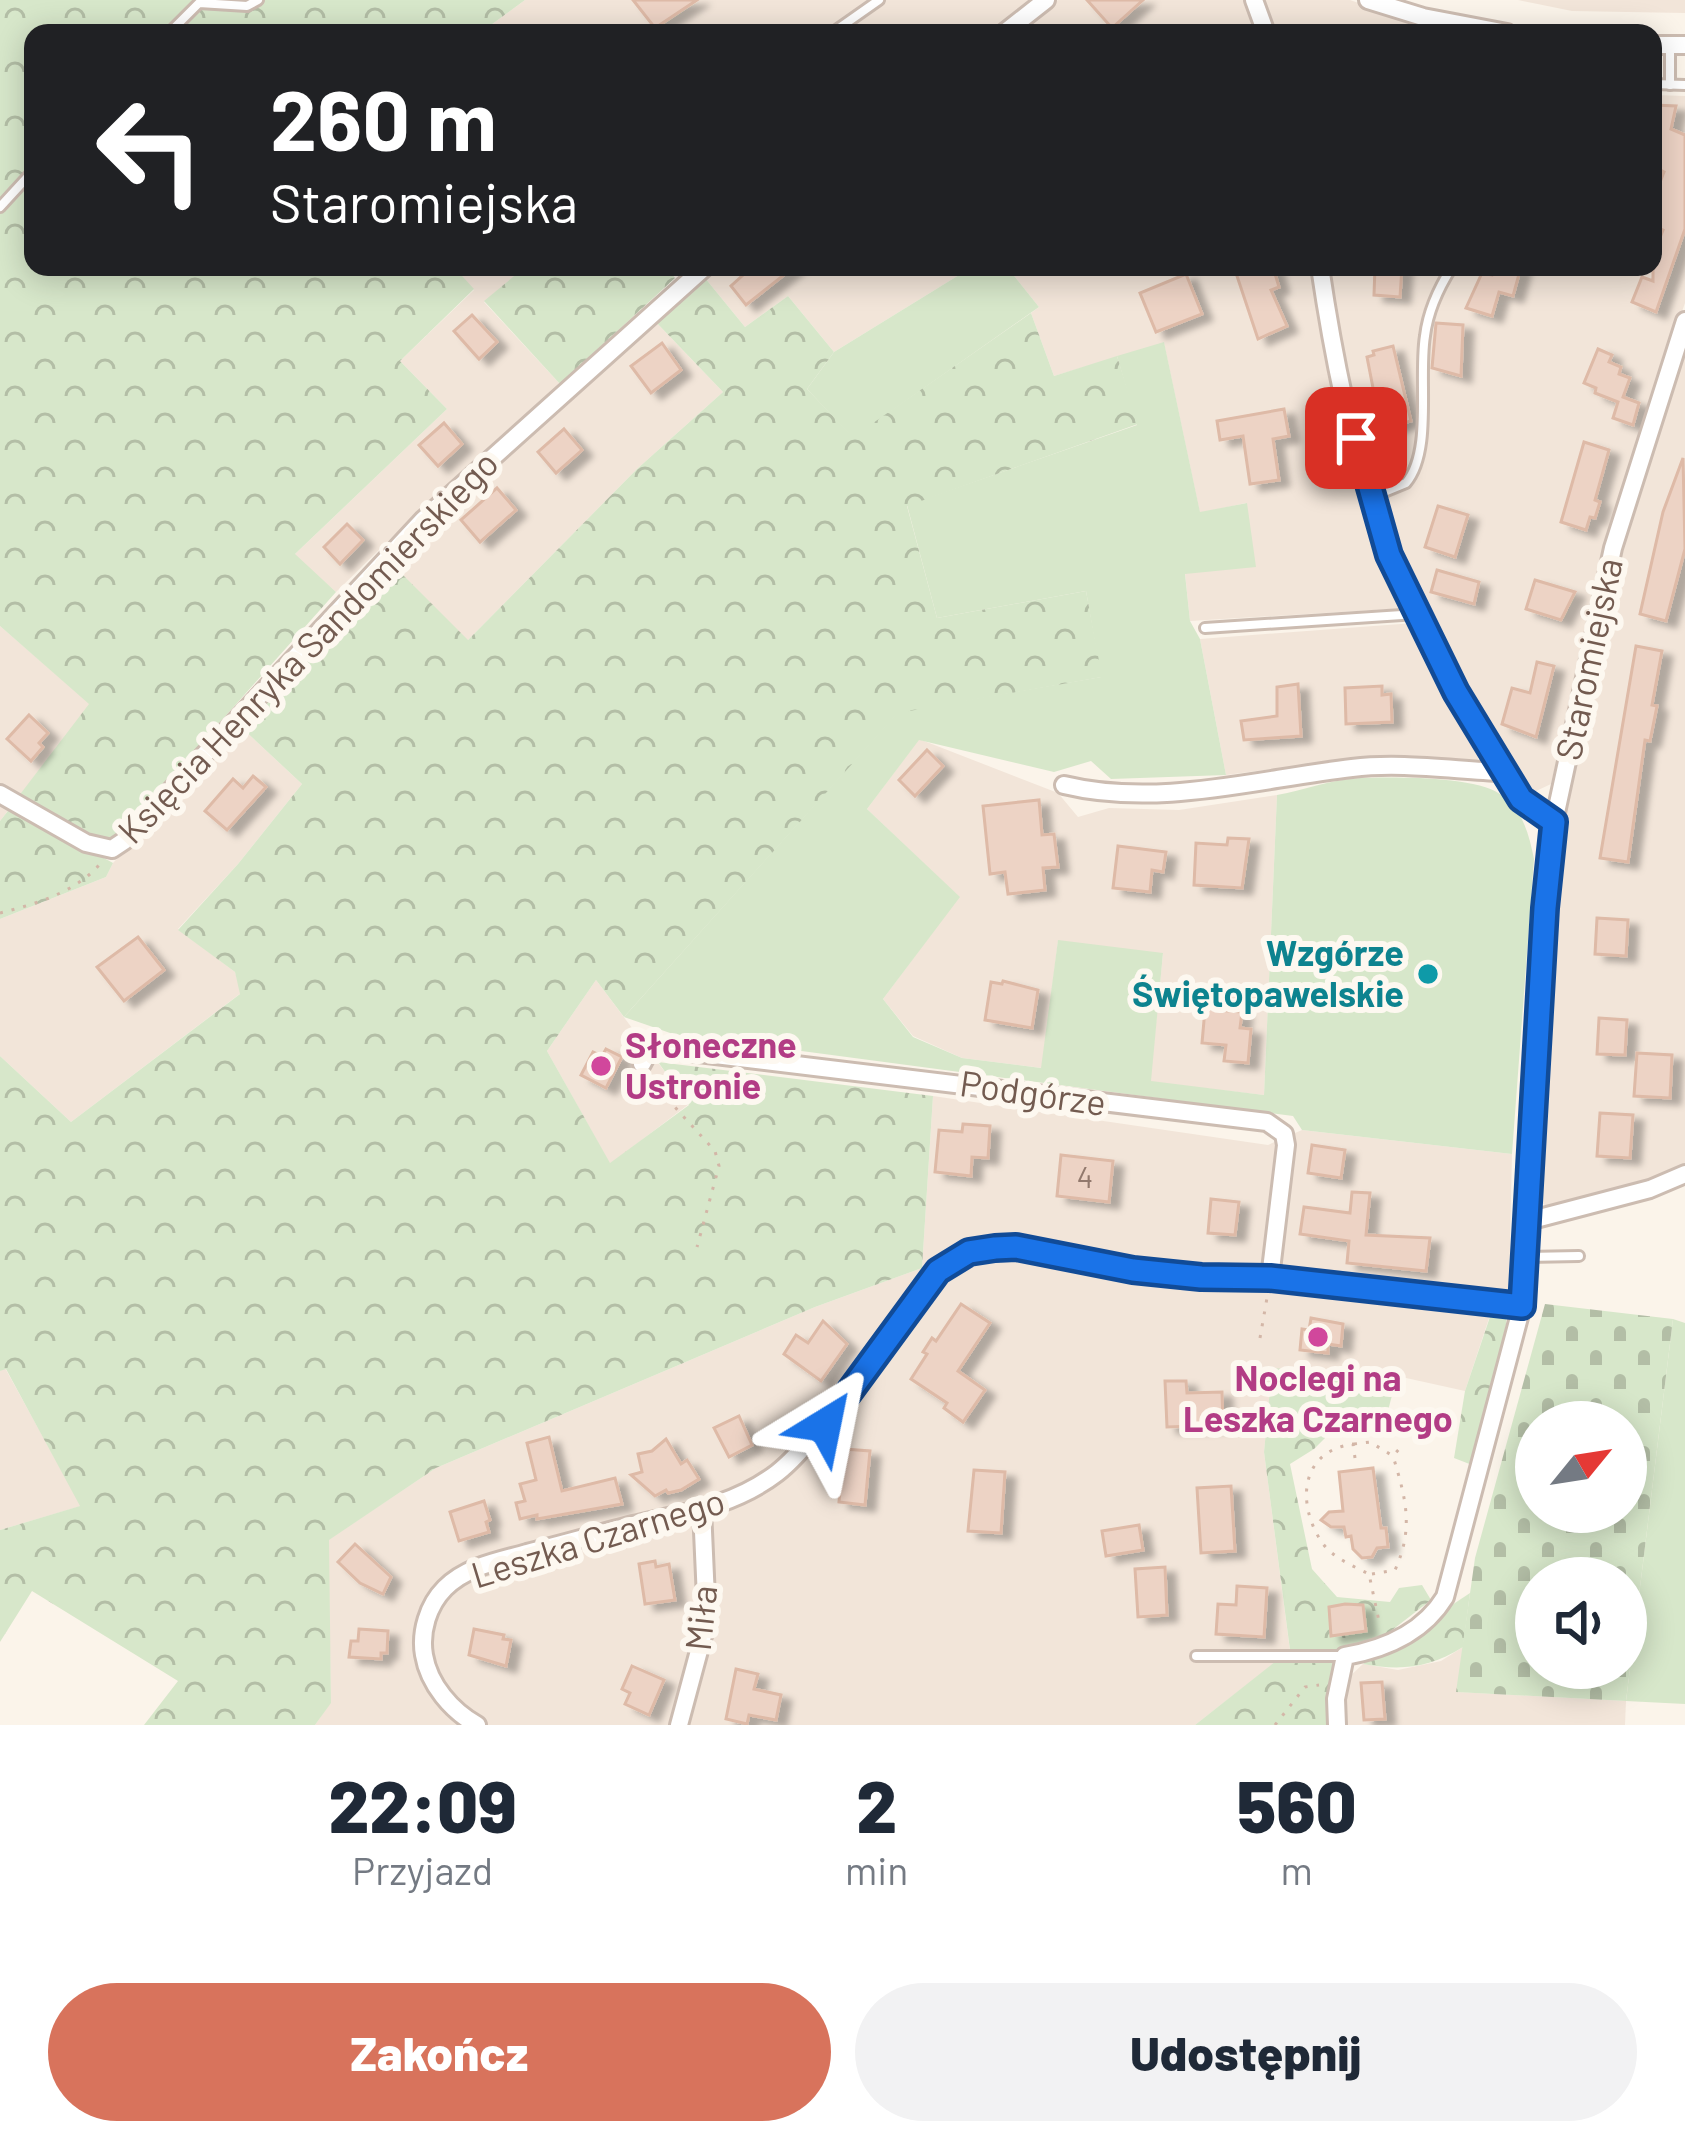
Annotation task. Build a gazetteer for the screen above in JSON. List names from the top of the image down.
{
  "streets": {
    "street": [
      "Księcia Henryka Sandomierskiego",
      "Staromiejska",
      "Podgórze",
      "Leszka Czarnego",
      "Miła"
    ]
  },
  "crossings": [
    ["Staromiejska", "Leszka Czarnego"],
    ["Podgórze", "Leszka Czarnego"],
    ["Leszka Czarnego", "Miła"]
  ],
  "places": ["Wzgórze Świętopawelskie", "Słoneczne Ustronie", "Noclegi na Leszka Czarnego"],
  "house_numbers": ["4"],
  "north": "top right",
  "page": {
    "turn": ["260 m", "Staromiejska"],
    "eta": [
      "22:09",
      "Przyjazd",
      "2",
      "min",
      "560",
      "m"
    ],
    "buttons": ["Zakończ", "Udostępnij"]
  }
}
